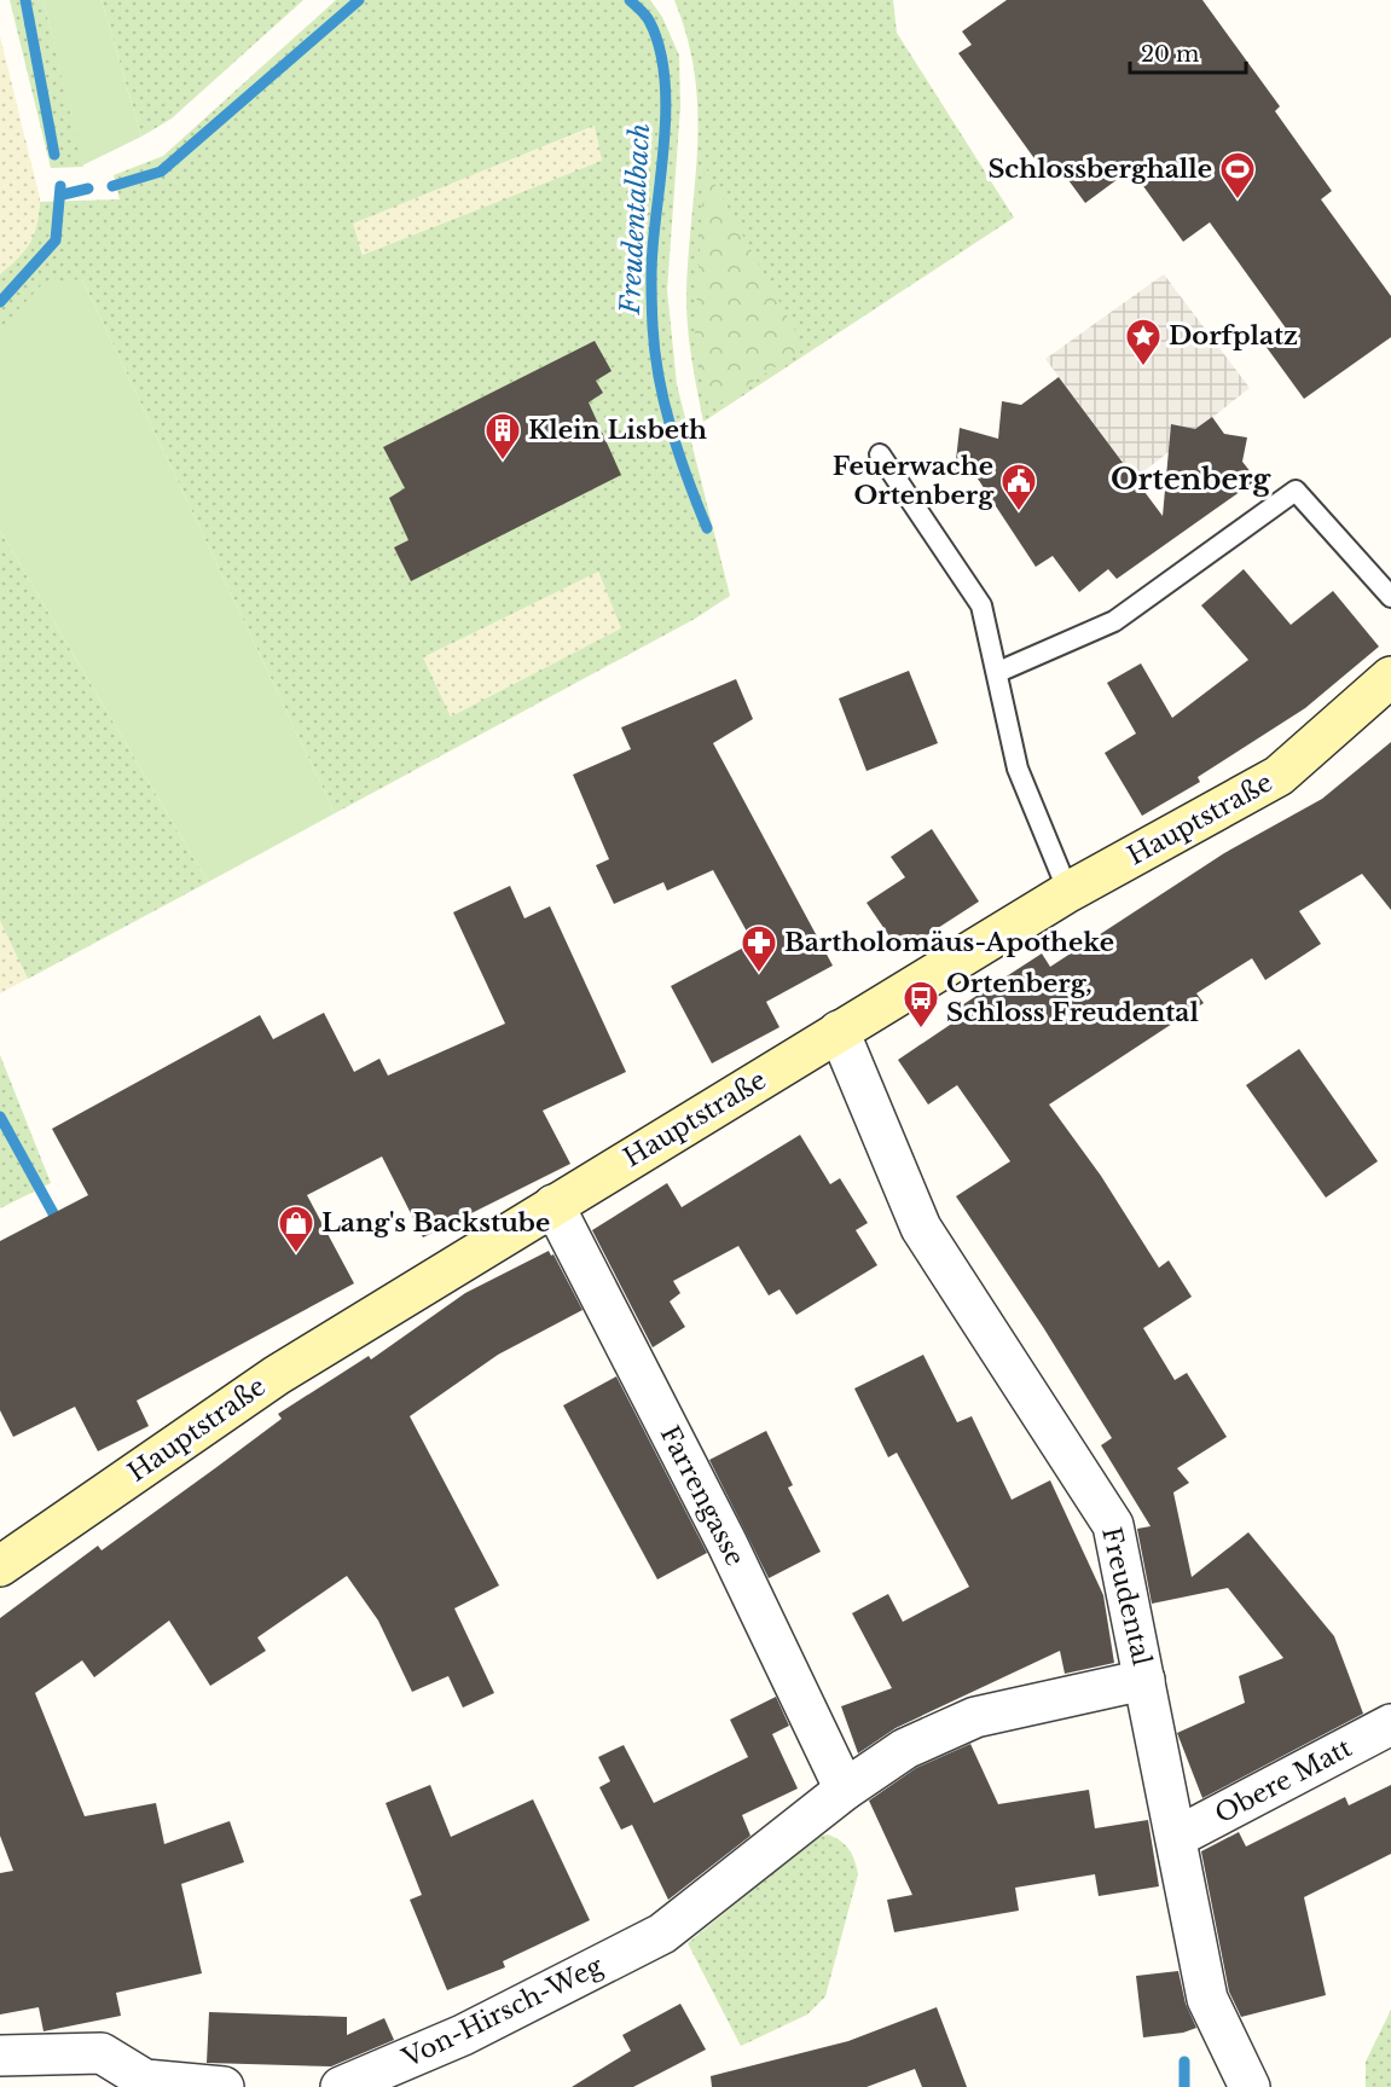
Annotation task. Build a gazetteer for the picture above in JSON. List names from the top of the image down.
{
  "streets": {
    "street": [
      "Hauptstraße",
      "Farrengasse",
      "Freudental",
      "Obere Matt",
      "Von-Hirsch-Weg"
    ]
  },
  "crossings": [
    ["Hauptstraße", "Farrengasse"],
    ["Hauptstraße", "Freudental"],
    ["Farrengasse", "Von-Hirsch-Weg"],
    ["Freudental", "Obere Matt"]
  ],
  "districts": ["Ortenberg"],
  "water": ["Freudentalbach"],
  "places": {
    "sports": ["Schlossberghalle"],
    "place": ["Dorfplatz"],
    "building": ["Klein Lisbeth"],
    "public building": ["Feuerwache Ortenberg"],
    "pharmacy": ["Bartholomäus-Apotheke"],
    "bus stop": ["Ortenberg, Schloss Freudental"],
    "shop": ["Lang's Backstube"]
  },
  "scale_bar": "20 m"
}
